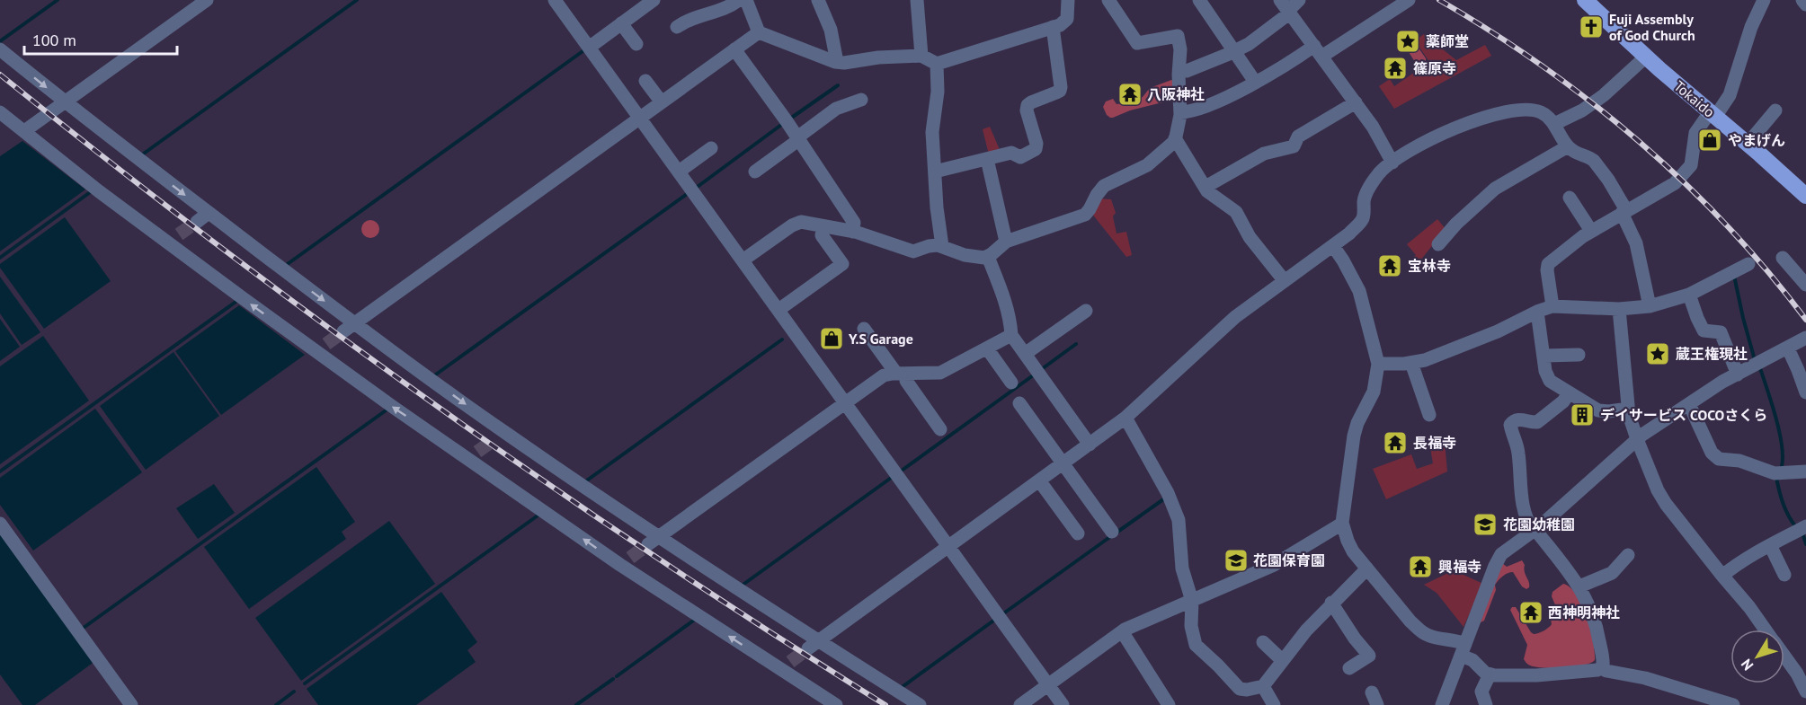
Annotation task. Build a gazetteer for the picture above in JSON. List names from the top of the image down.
{
  "streets": {
    "main road": ["Tokaido"]
  },
  "places": {
    "church": ["Fuji Assembly of God Church"],
    "place": ["薬師堂", "蔵王権現社"],
    "temple": [
      "篠原寺",
      "八阪神社",
      "宝林寺",
      "長福寺",
      "興福寺",
      "西神明神社"
    ],
    "shop": ["やまげん", "Y.S Garage"],
    "building": ["デイサービス COCOさくら"],
    "school or university": ["花園幼稚園", "花園保育園"]
  },
  "scale_bar": "100 m",
  "north": "bottom left"
}
